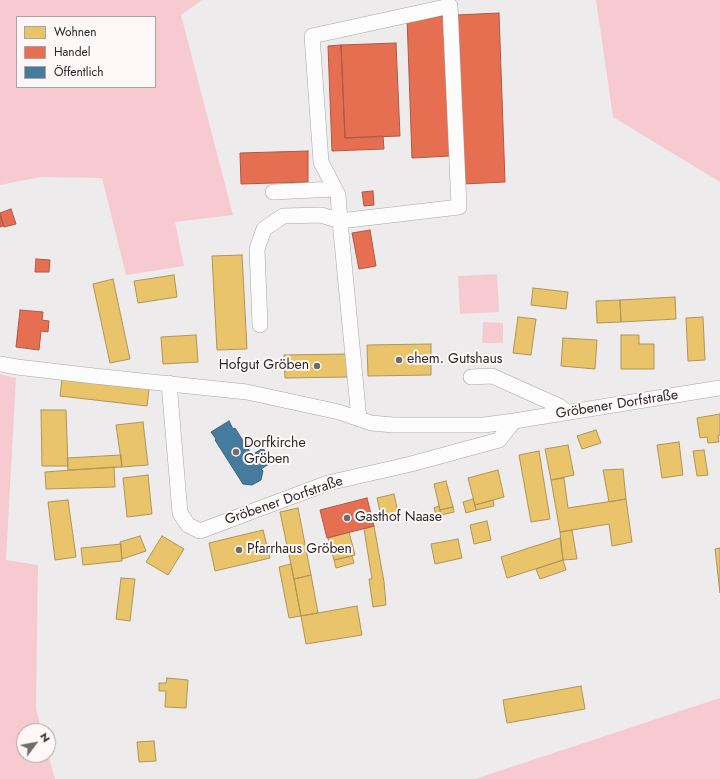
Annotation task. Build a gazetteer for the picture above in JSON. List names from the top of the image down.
{
  "streets": {
    "street": ["Gröbener Dorfstraße"]
  },
  "places": [
    "ehem. Gutshaus",
    "Hofgut Gröben",
    "Dorfkirche Gröben",
    "Gasthof Naase",
    "Pfarrhaus Gröben"
  ],
  "legend": ["Wohnen", "Handel", "Öffentlich"],
  "north": "top right"
}
